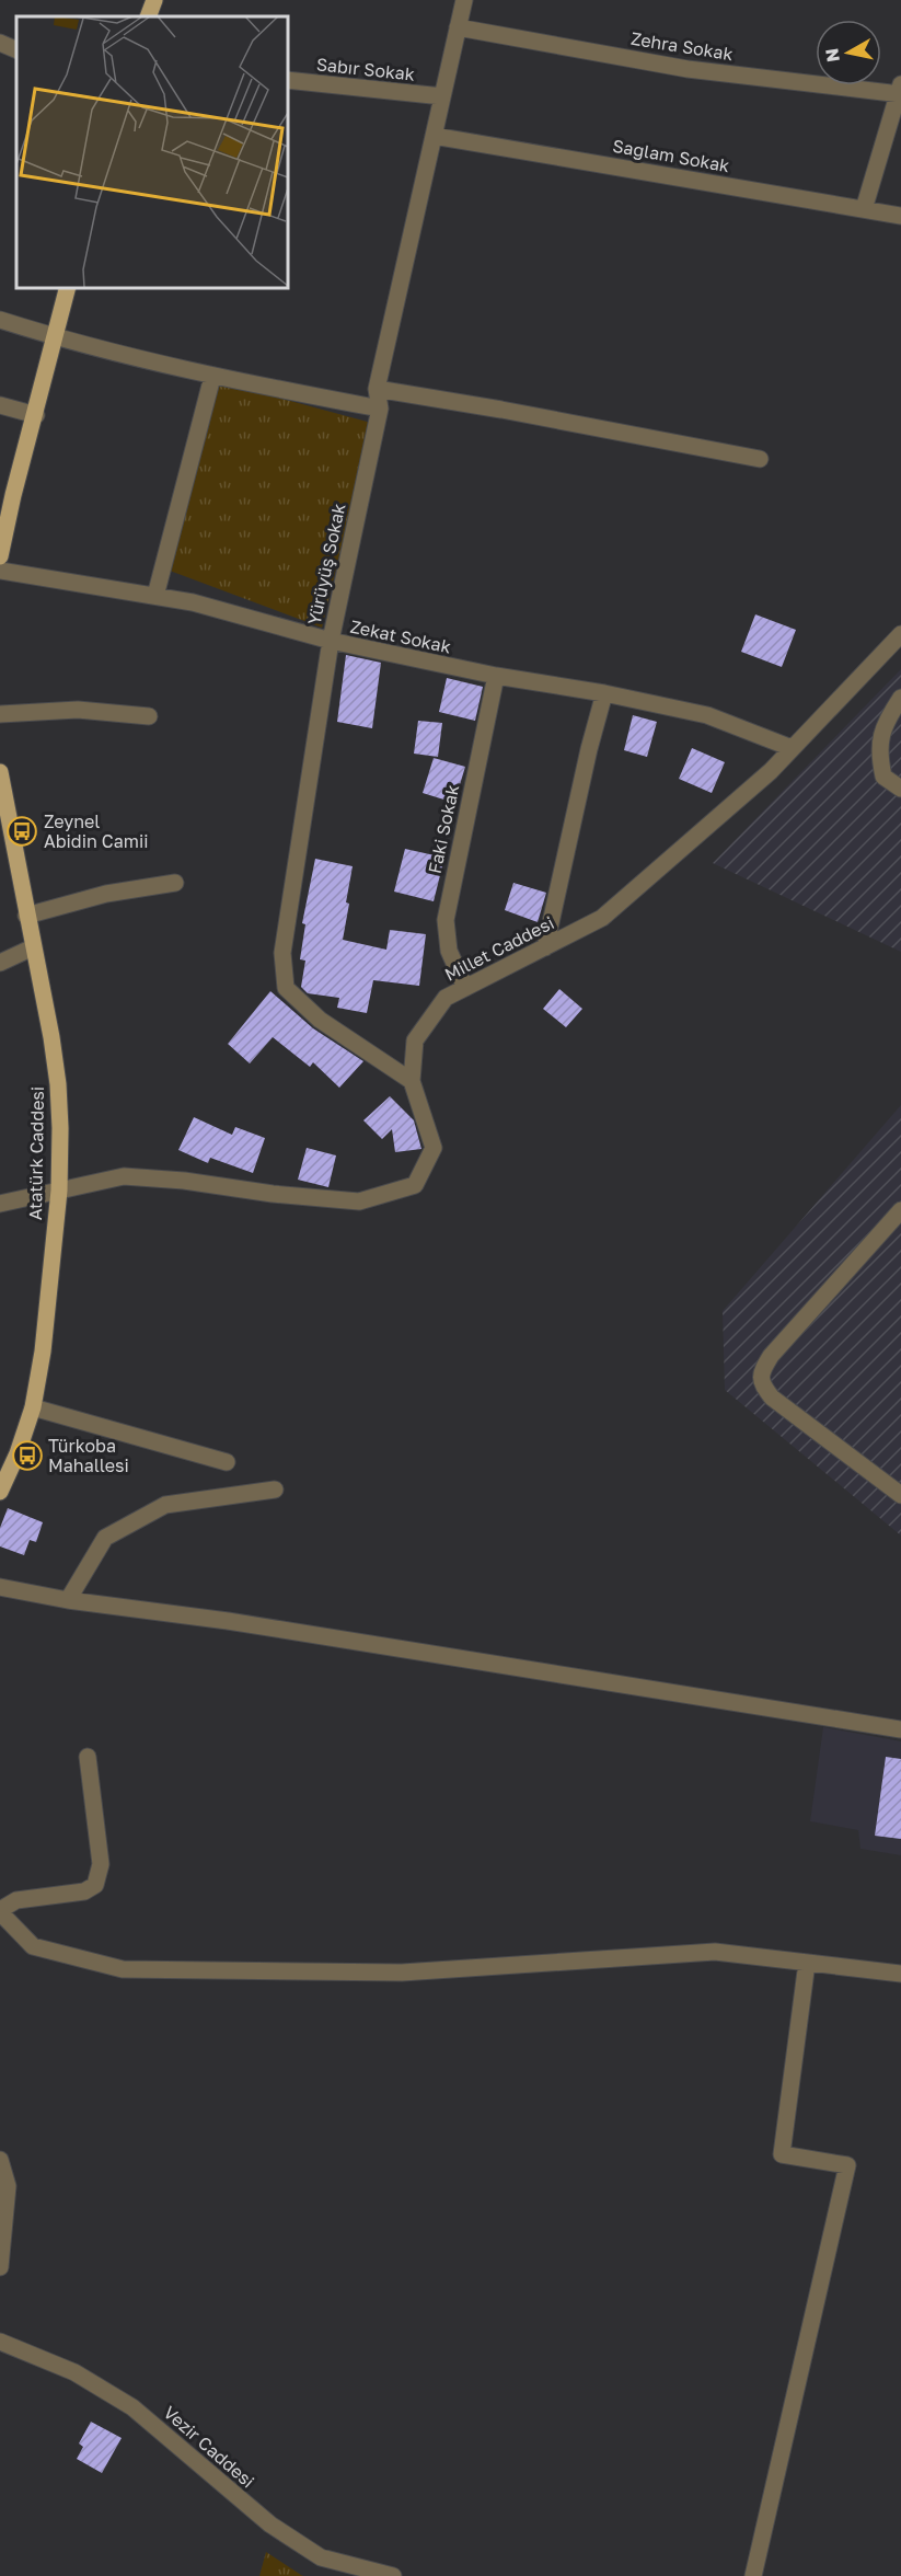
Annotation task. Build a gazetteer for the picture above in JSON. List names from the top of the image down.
{
  "streets": {
    "main road": ["Atatürk Caddesi"],
    "street": [
      "Zehra Sokak",
      "Sabır Sokak",
      "Sağlam Sokak",
      "Yürüyüş Sokak",
      "Zekat Sokak",
      "Faki Sokak",
      "Millet Caddesi",
      "Vezir Caddesi"
    ]
  },
  "crossings": [
    ["Zehra Sokak", "Yürüyüş Sokak"],
    ["Sabır Sokak", "Yürüyüş Sokak"],
    ["Sağlam Sokak", "Yürüyüş Sokak"],
    ["Yürüyüş Sokak", "Zekat Sokak"],
    ["Yürüyüş Sokak", "Millet Caddesi"],
    ["Zekat Sokak", "Faki Sokak"],
    ["Zekat Sokak", "Millet Caddesi"],
    ["Faki Sokak", "Millet Caddesi"],
    ["Millet Caddesi", "Atatürk Caddesi"]
  ],
  "places": {
    "bus stop": ["Zeynel Abidin Camii", "Türkoba Mahallesi"]
  },
  "north": "left"
}
